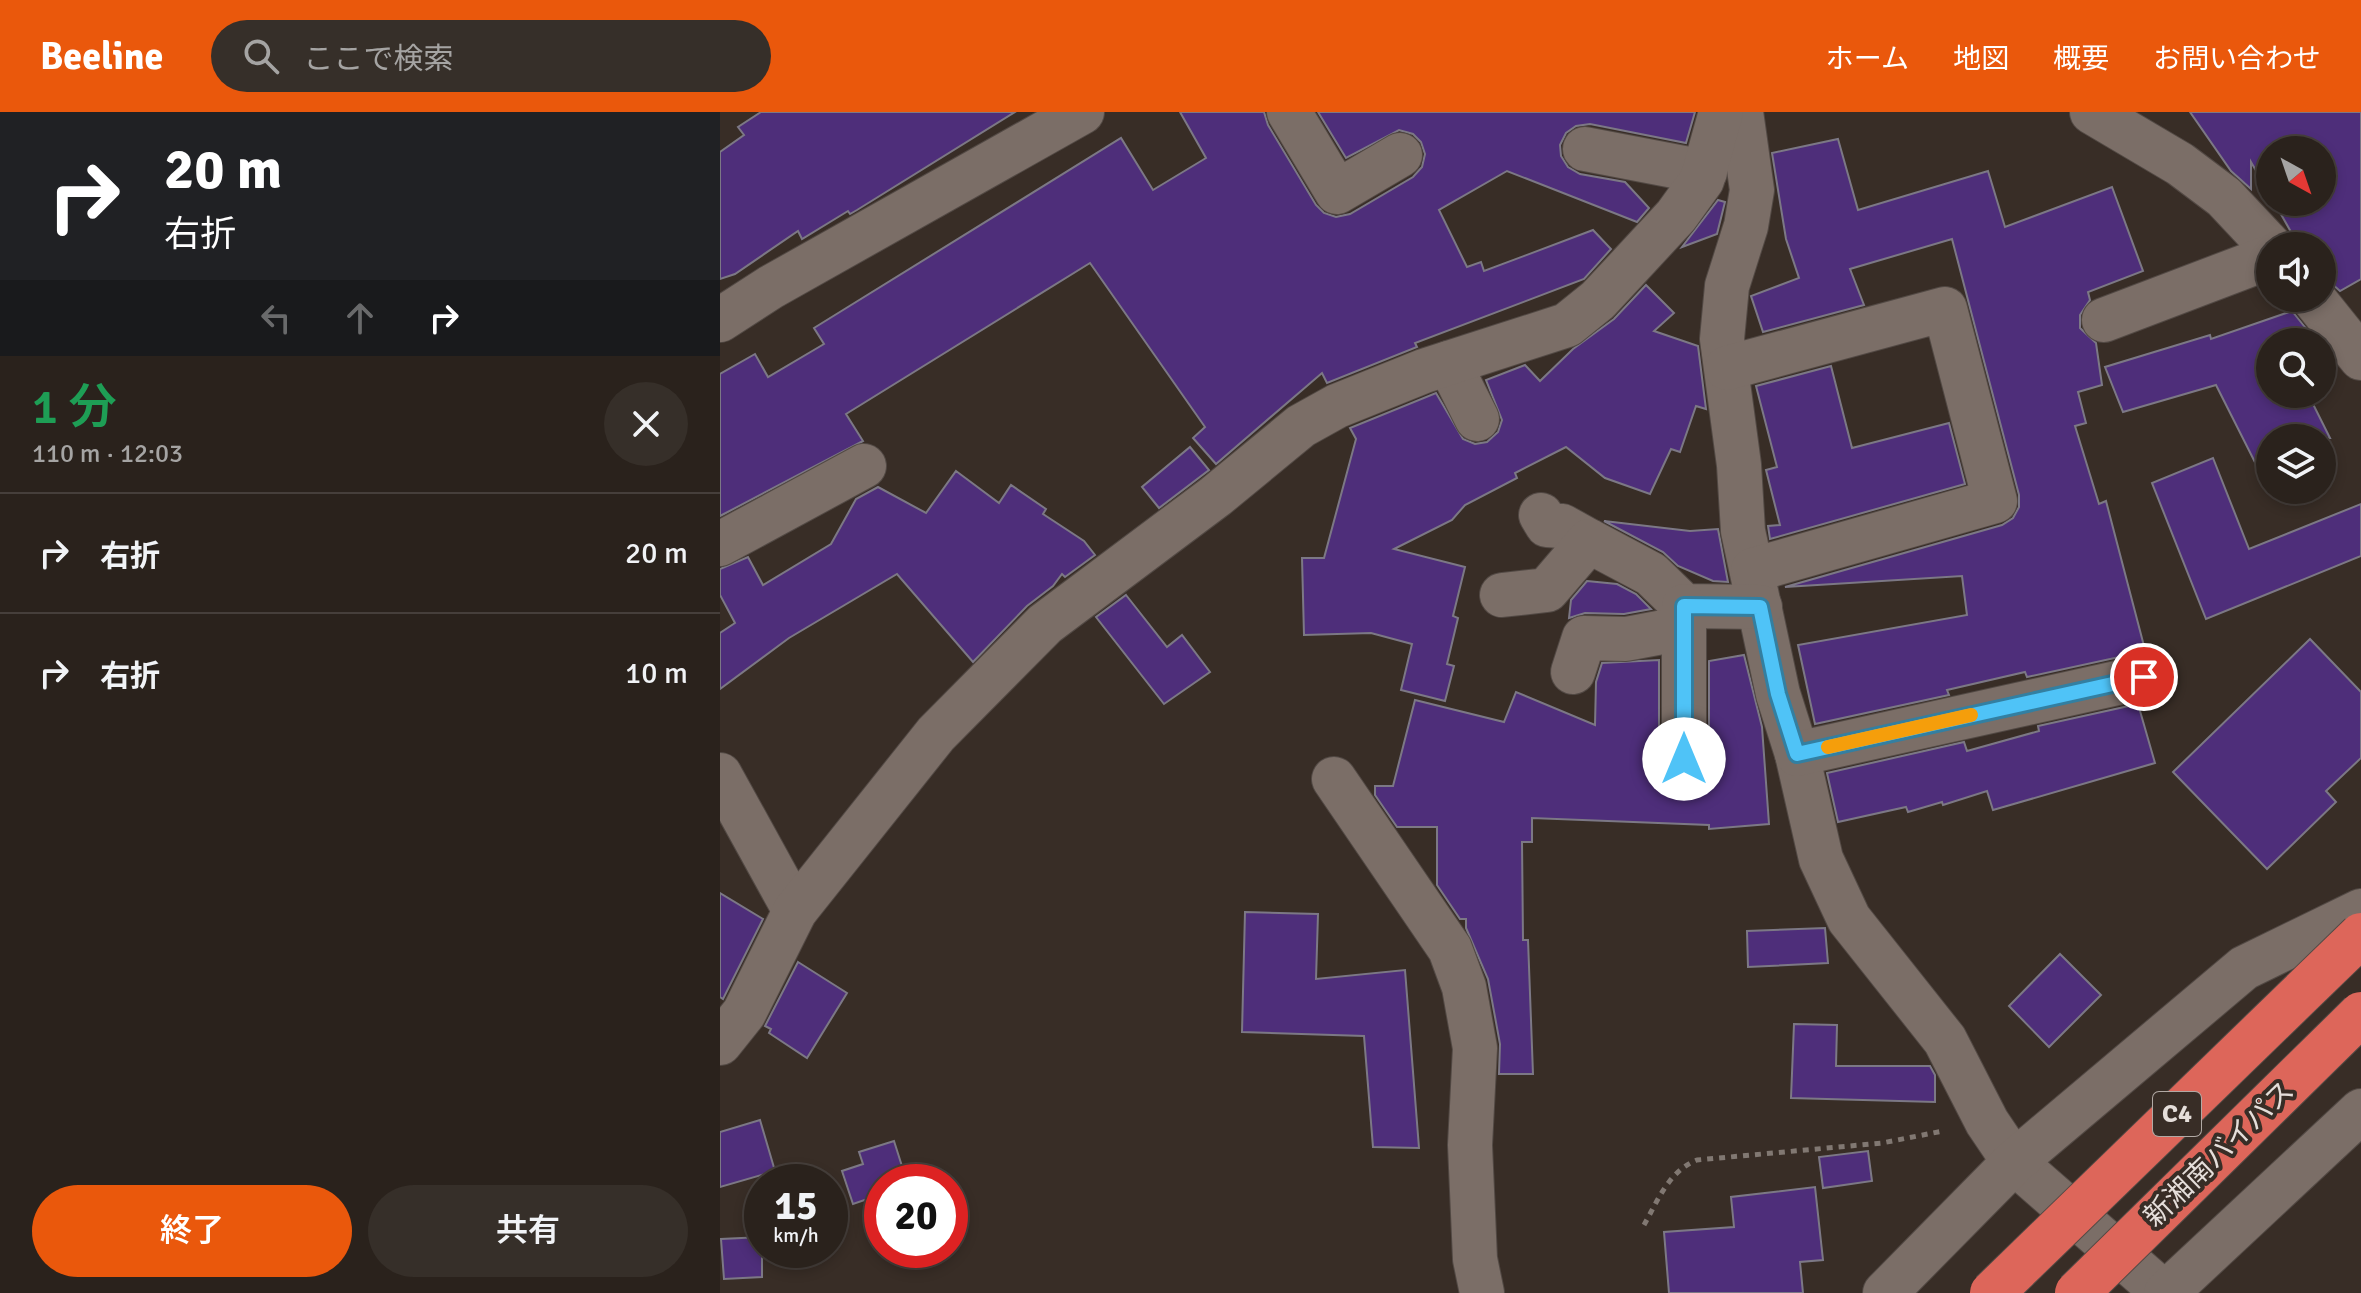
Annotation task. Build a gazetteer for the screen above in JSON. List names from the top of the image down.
{
  "streets": {
    "highway": ["C4", "新湘南バイパス"]
  },
  "north": "bottom right",
  "page": {
    "header": "Beeline",
    "search": "ここで検索",
    "nav": [
      "ホーム",
      "地図",
      "概要",
      "お問い合わせ"
    ],
    "turn": ["20 m", "右折"],
    "heading": ["1 分", "110 m · 12:03"],
    "list": [
      {
        "name": "右折",
        "value": "20 m"
      },
      {
        "name": "右折",
        "value": "10 m"
      }
    ],
    "speed": "15 km/h",
    "limit": "20",
    "buttons": ["終了", "共有"]
  }
}
